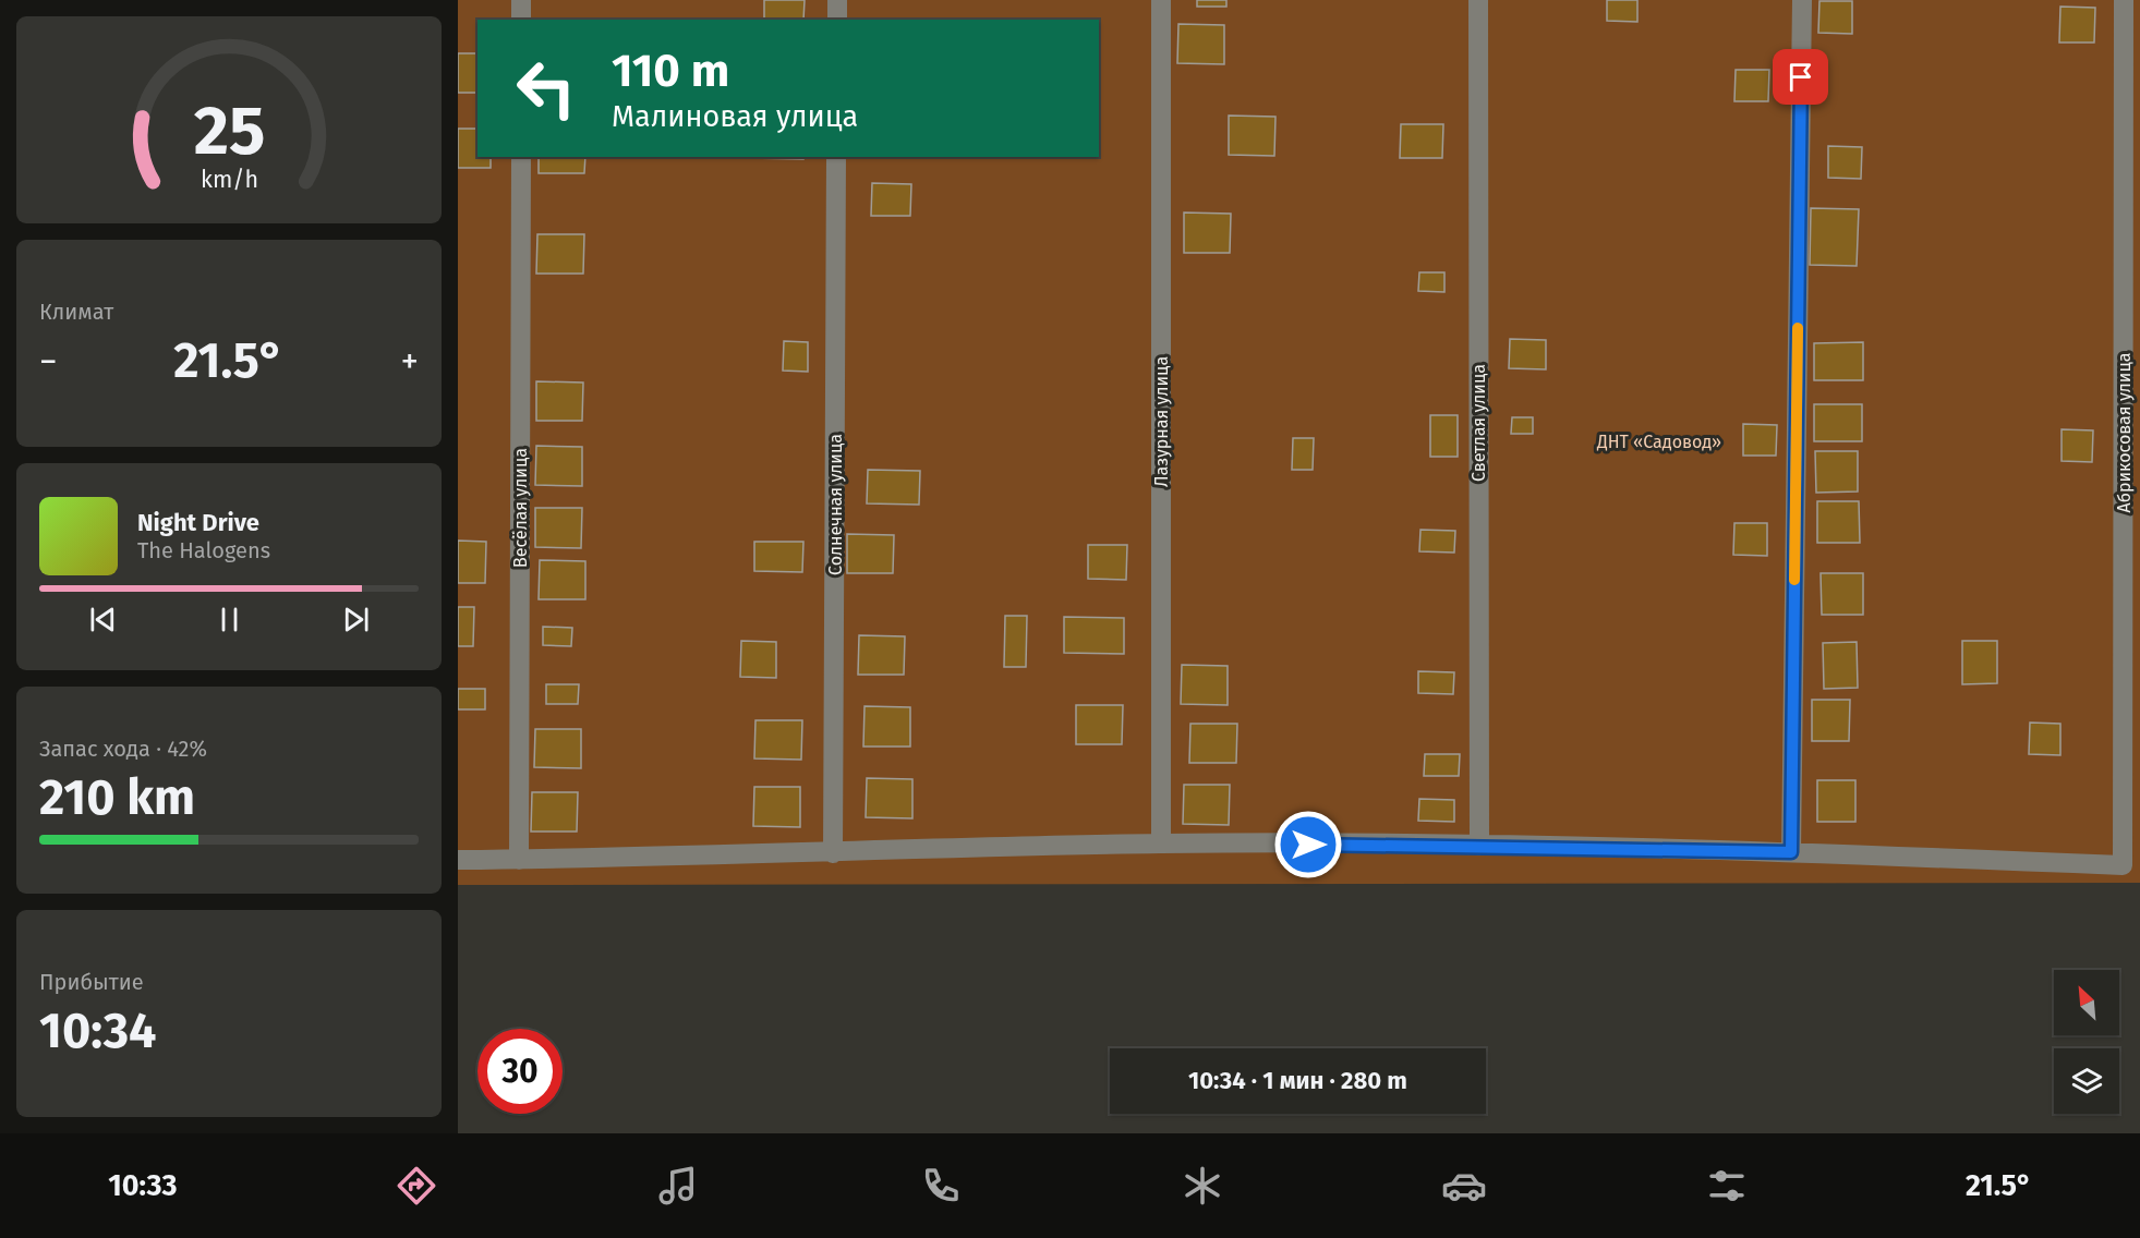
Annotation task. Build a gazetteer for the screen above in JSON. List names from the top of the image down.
{
  "streets": {
    "street": [
      "Лазурная улица",
      "Светлая улица",
      "Абрикосовая улица",
      "Солнечная улица",
      "Весёлая улица"
    ]
  },
  "parks": ["ДНТ «Садовод»"],
  "north": "top left",
  "page": {
    "turn": ["110 m", "Малиновая улица"],
    "tile": [
      "Климат",
      ["Запас хода · 42%", "210 km"],
      ["Прибытие", "10:34"]
    ],
    "heat": ["−", "21.5°", "+"],
    "song": ["Night Drive", "The Halogens"],
    "limit": "30",
    "trip": "10:34 · 1 мин · 280 m",
    "tabs": ["10:33", "21.5°"],
    "gauge": ["25", "km/h"]
  }
}
